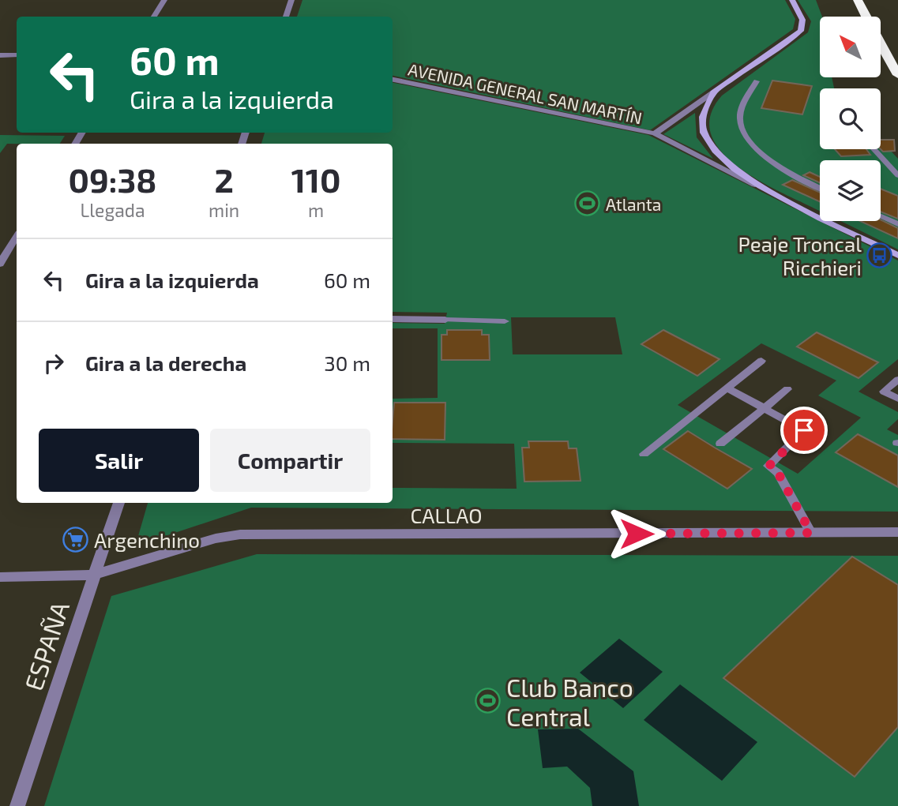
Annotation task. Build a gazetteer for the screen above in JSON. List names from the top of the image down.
{
  "streets": {
    "street": ["AVENIDA GENERAL SAN MARTÍN", "CALLAO", "ESPAÑA"]
  },
  "crossings": [
    ["CALLAO", "ESPAÑA"]
  ],
  "places": {
    "sports": ["Atlanta", "Club Banco Central"],
    "bus stop": ["Peaje Troncal Ricchieri"],
    "supermarket": ["Argenchino"]
  },
  "north": "top left",
  "page": {
    "turn": ["60 m", "Gira a la izquierda"],
    "eta": [
      "09:38",
      "Llegada",
      "2",
      "min",
      "110",
      "m"
    ],
    "list": [
      {
        "name": "Gira a la izquierda",
        "value": "60 m"
      },
      {
        "name": "Gira a la derecha",
        "value": "30 m"
      }
    ],
    "buttons": ["Salir", "Compartir"]
  }
}
